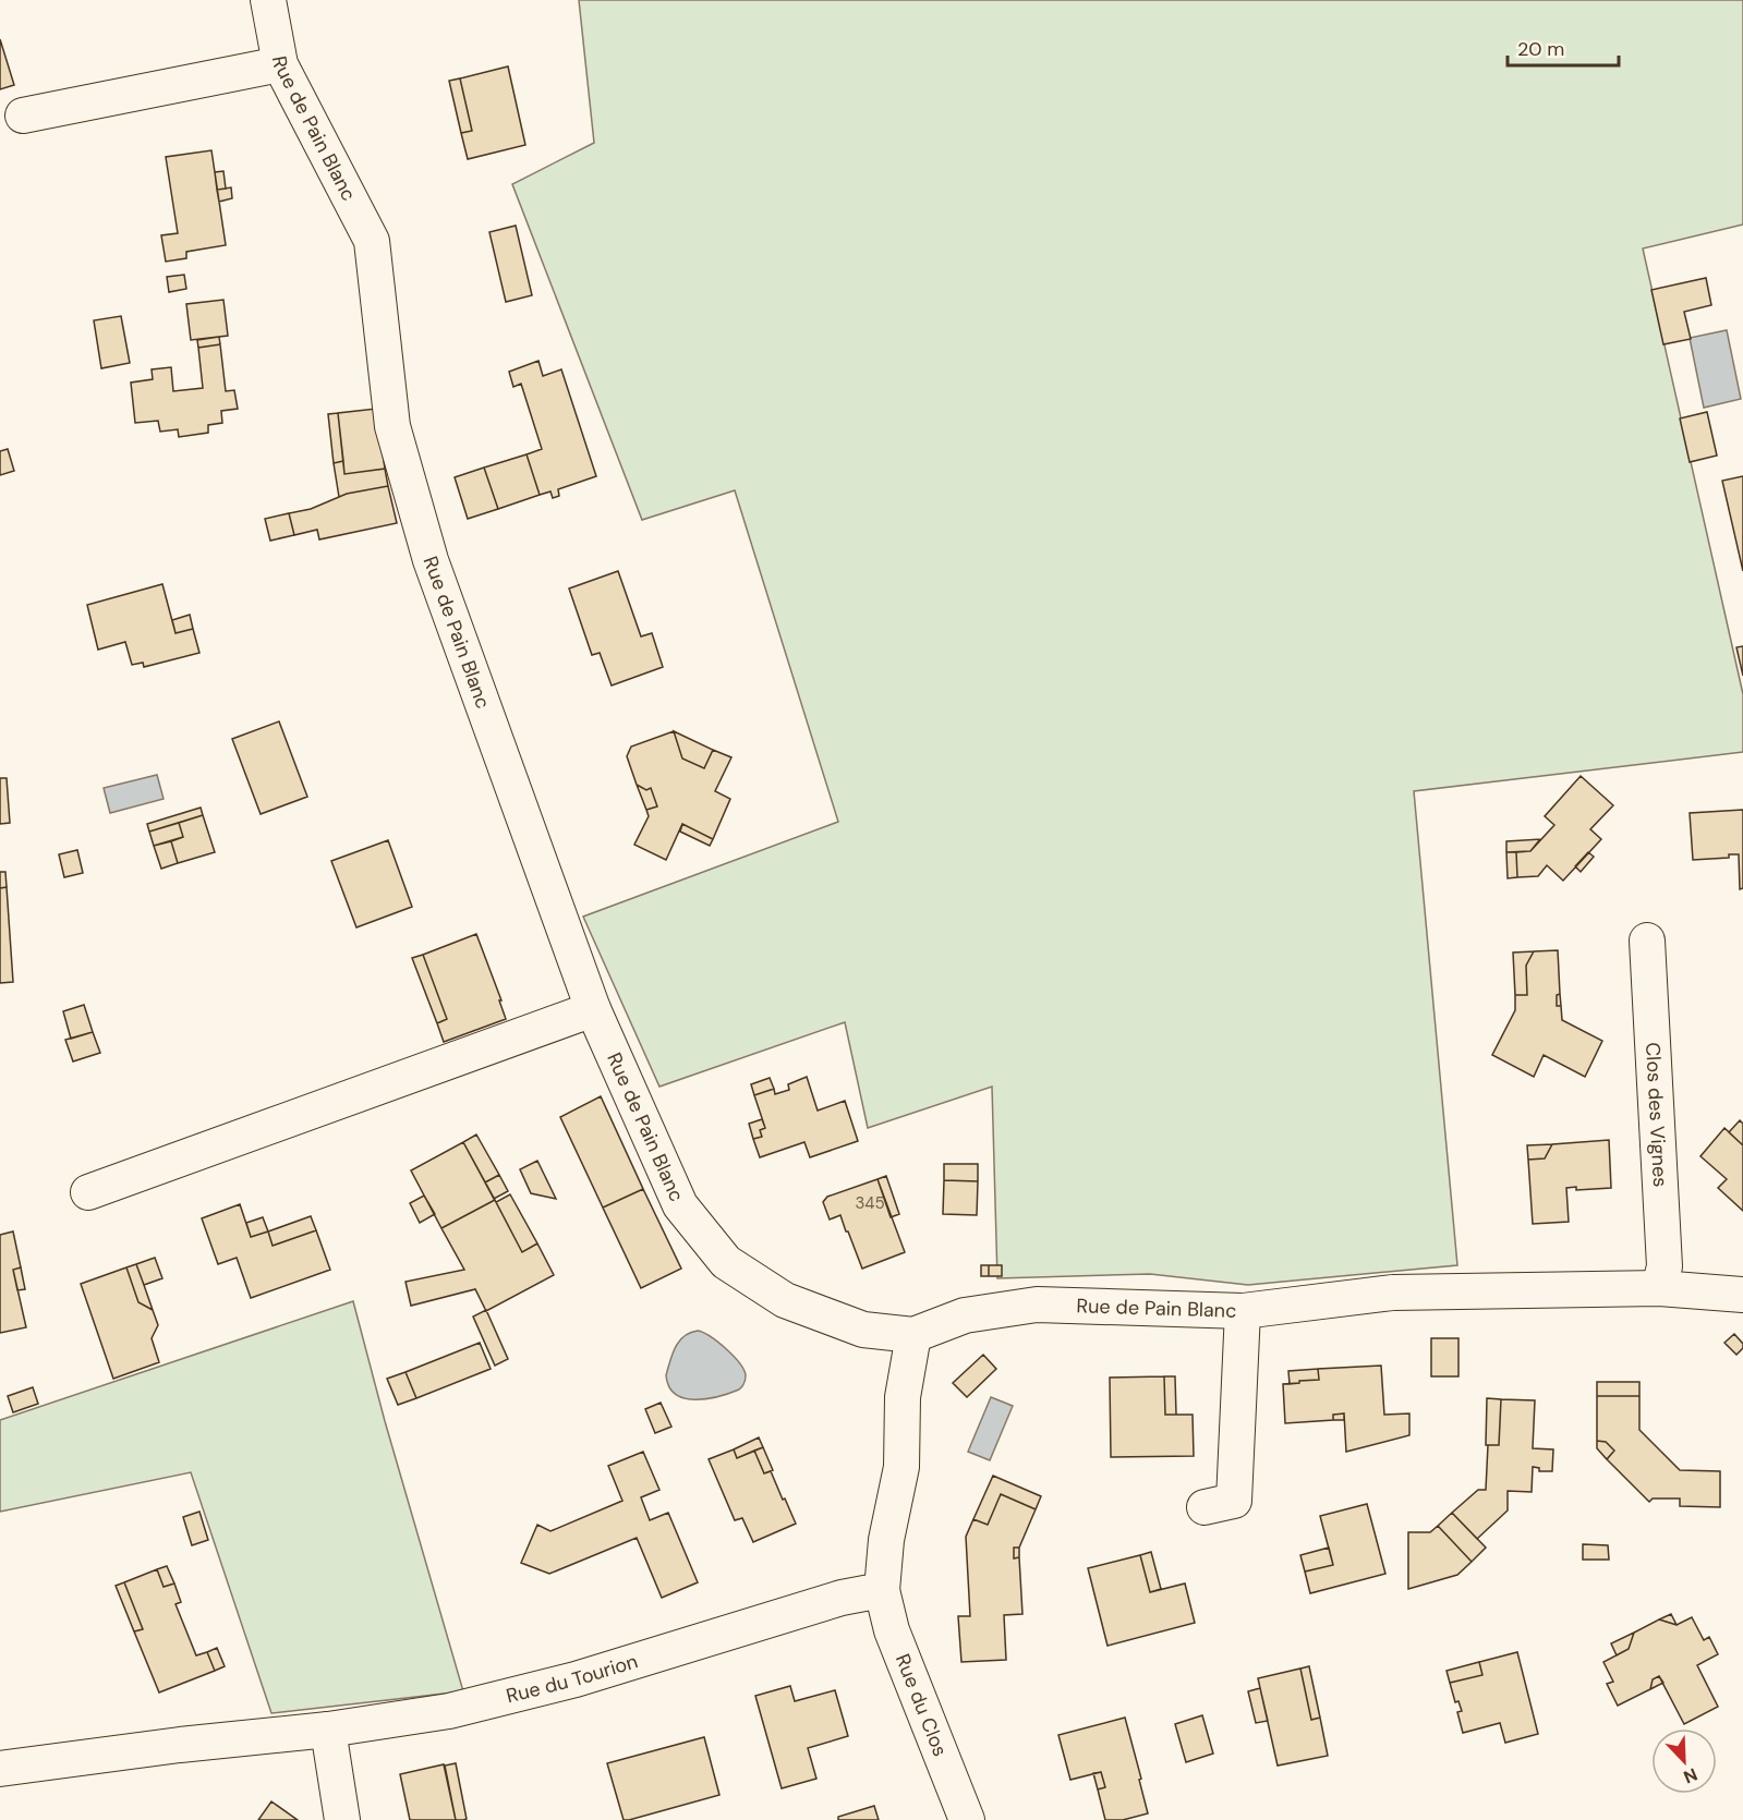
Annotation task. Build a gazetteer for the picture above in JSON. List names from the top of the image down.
{
  "streets": {
    "street": [
      "Rue de Pain Blanc",
      "Clos des Vignes",
      "Rue du Tourion",
      "Rue du Clos"
    ]
  },
  "crossings": [
    ["Rue de Pain Blanc", "Clos des Vignes"],
    ["Rue du Tourion", "Rue du Clos"]
  ],
  "house_numbers": ["345"],
  "scale_bar": "20 m",
  "north": "bottom right"
}
